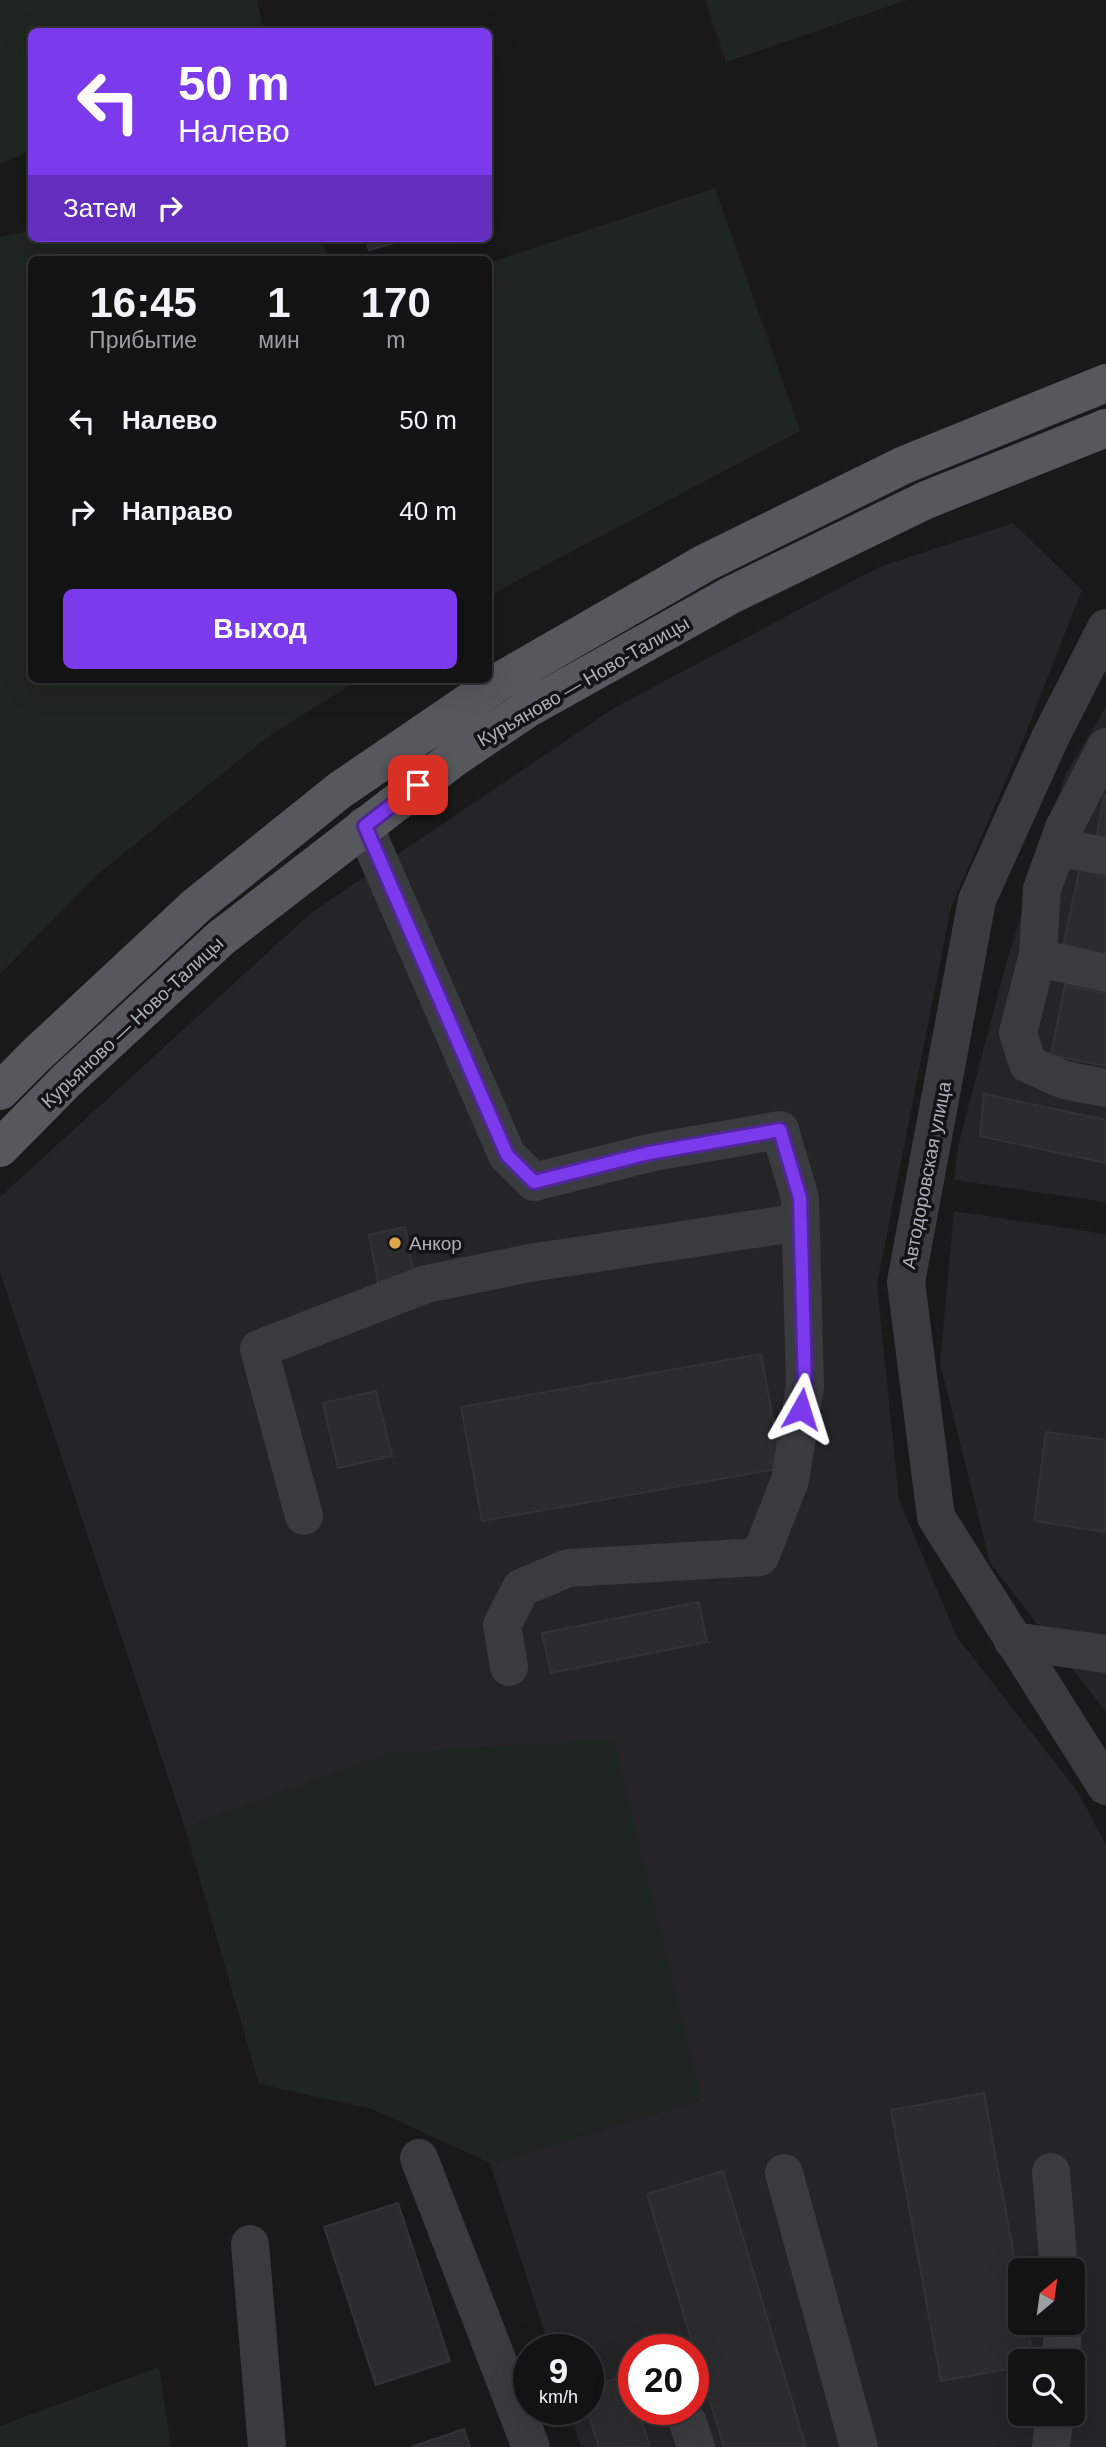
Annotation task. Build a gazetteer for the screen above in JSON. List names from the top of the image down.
{
  "streets": {
    "main road": ["Курьяново — Ново-Талицы"],
    "street": ["Автодоровская улица"]
  },
  "places": ["Анкор"],
  "north": "top right",
  "page": {
    "turn": ["50 m", "Налево"],
    "then": "Затем",
    "eta": [
      "16:45",
      "Прибытие",
      "1",
      "мин",
      "170",
      "m"
    ],
    "list": [
      {
        "name": "Налево",
        "value": "50 m"
      },
      {
        "name": "Направо",
        "value": "40 m"
      }
    ],
    "buttons": "Выход",
    "speed": "9 km/h",
    "limit": "20"
  }
}
